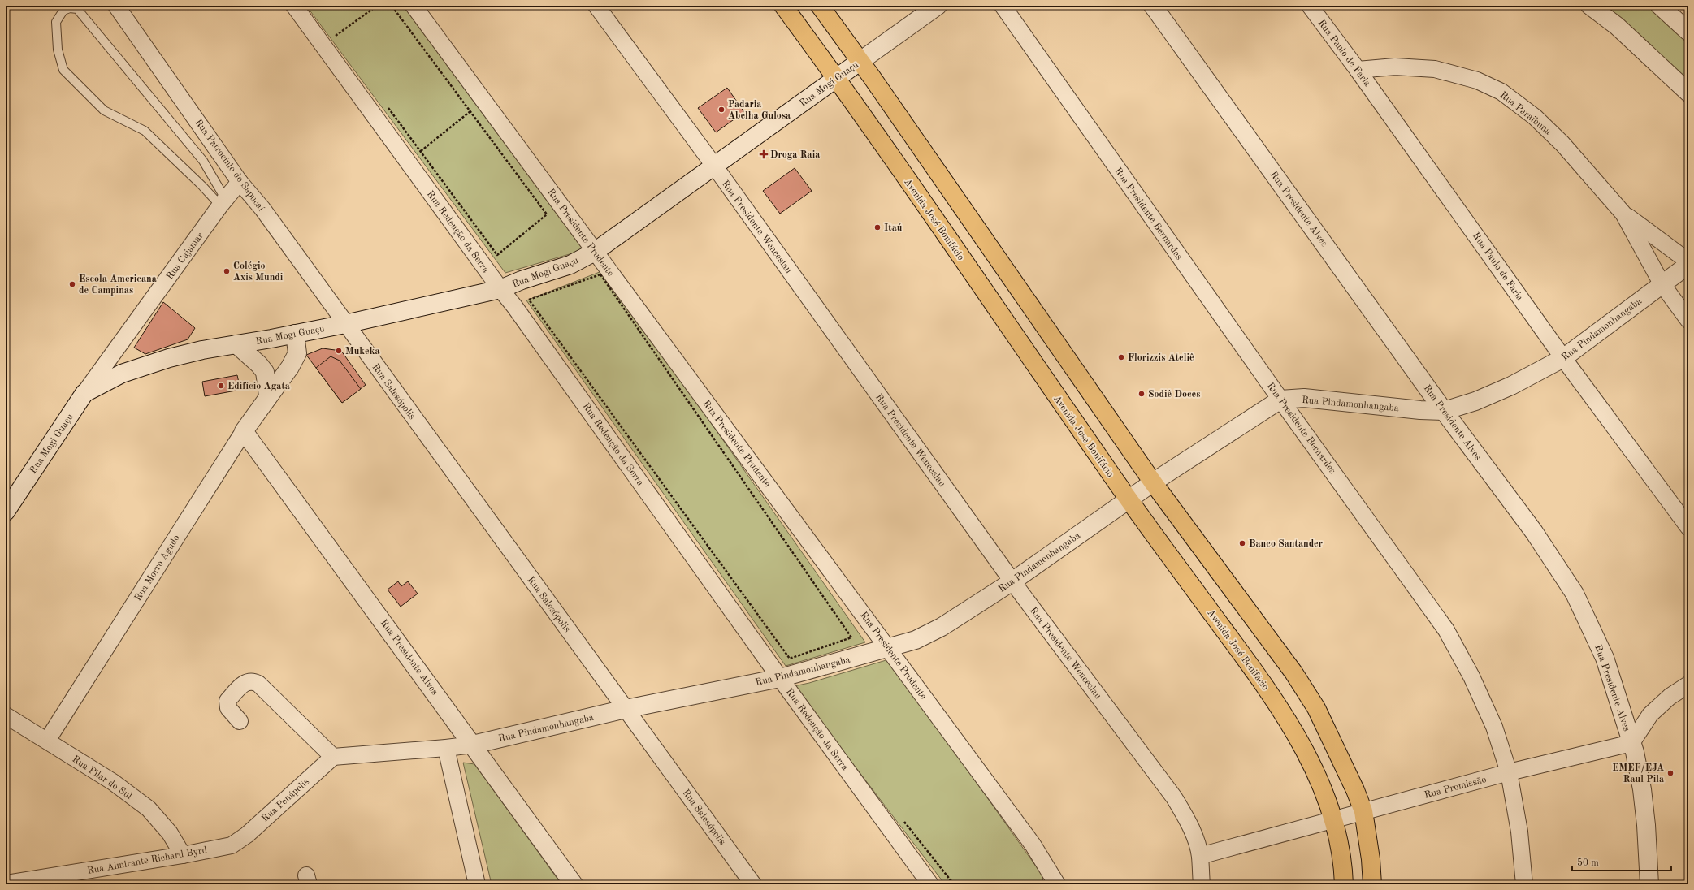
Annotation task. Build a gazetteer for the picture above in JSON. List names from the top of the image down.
{
  "streets": {
    "main road": ["Avenida José Bonifácio"],
    "street": [
      "Rua Paulo de Faria",
      "Rua Mogi Guaçu",
      "Rua Paraibuna",
      "Rua Patrocínio do Sapucaí",
      "Rua Presidente Alves",
      "Rua Presidente Bernardes",
      "Rua Presidente Wenceslau",
      "Rua Redenção da Serra",
      "Rua Presidente Prudente",
      "Rua Cajamar",
      "Rua Pindamonhangaba",
      "Rua Salesópolis",
      "Rua Morro Agudo",
      "Rua Pilar do Sul",
      "Rua Promissão",
      "Rua Penápolis",
      "Rua Almirante Richard Byrd"
    ]
  },
  "crossings": [
    ["Rua Paulo de Faria", "Rua Paraibuna"],
    ["Rua Paulo de Faria", "Rua Pindamonhangaba"],
    ["Rua Mogi Guaçu", "Rua Patrocínio do Sapucaí"],
    ["Rua Mogi Guaçu", "Avenida José Bonifácio"],
    ["Rua Mogi Guaçu", "Rua Presidente Wenceslau"],
    ["Rua Mogi Guaçu", "Rua Redenção da Serra"],
    ["Rua Mogi Guaçu", "Rua Presidente Prudente"],
    ["Rua Mogi Guaçu", "Rua Cajamar"],
    ["Rua Mogi Guaçu", "Rua Salesópolis"],
    ["Rua Mogi Guaçu", "Rua Morro Agudo"],
    ["Rua Paraibuna", "Rua Pindamonhangaba"],
    ["Rua Patrocínio do Sapucaí", "Rua Cajamar"],
    ["Rua Patrocínio do Sapucaí", "Rua Salesópolis"],
    ["Rua Presidente Alves", "Rua Pindamonhangaba"],
    ["Rua Presidente Alves", "Rua Morro Agudo"],
    ["Rua Presidente Alves", "Rua Promissão"],
    ["Rua Presidente Bernardes", "Rua Pindamonhangaba"],
    ["Rua Presidente Bernardes", "Rua Promissão"],
    ["Avenida José Bonifácio", "Rua Pindamonhangaba"],
    ["Avenida José Bonifácio", "Rua Promissão"],
    ["Rua Presidente Wenceslau", "Rua Pindamonhangaba"],
    ["Rua Presidente Wenceslau", "Rua Promissão"],
    ["Rua Redenção da Serra", "Rua Pindamonhangaba"],
    ["Rua Presidente Prudente", "Rua Pindamonhangaba"],
    ["Rua Pindamonhangaba", "Rua Salesópolis"],
    ["Rua Pindamonhangaba", "Rua Penápolis"],
    ["Rua Morro Agudo", "Rua Pilar do Sul"],
    ["Rua Pilar do Sul", "Rua Almirante Richard Byrd"],
    ["Rua Penápolis", "Rua Almirante Richard Byrd"]
  ],
  "places": {
    "other": [
      "Padaria Abelha Gulosa",
      "Itaú",
      "Colégio Axis Mundi",
      "Escola Americana de Campinas",
      "Mukeka",
      "Florizzis Ateliê",
      "Edifício Agata",
      "Sodiê Doces",
      "Banco Santander",
      "EMEF/EJA Raul Pila"
    ],
    "health": ["Droga Raia"]
  },
  "scale_bar": "50 m"
}
